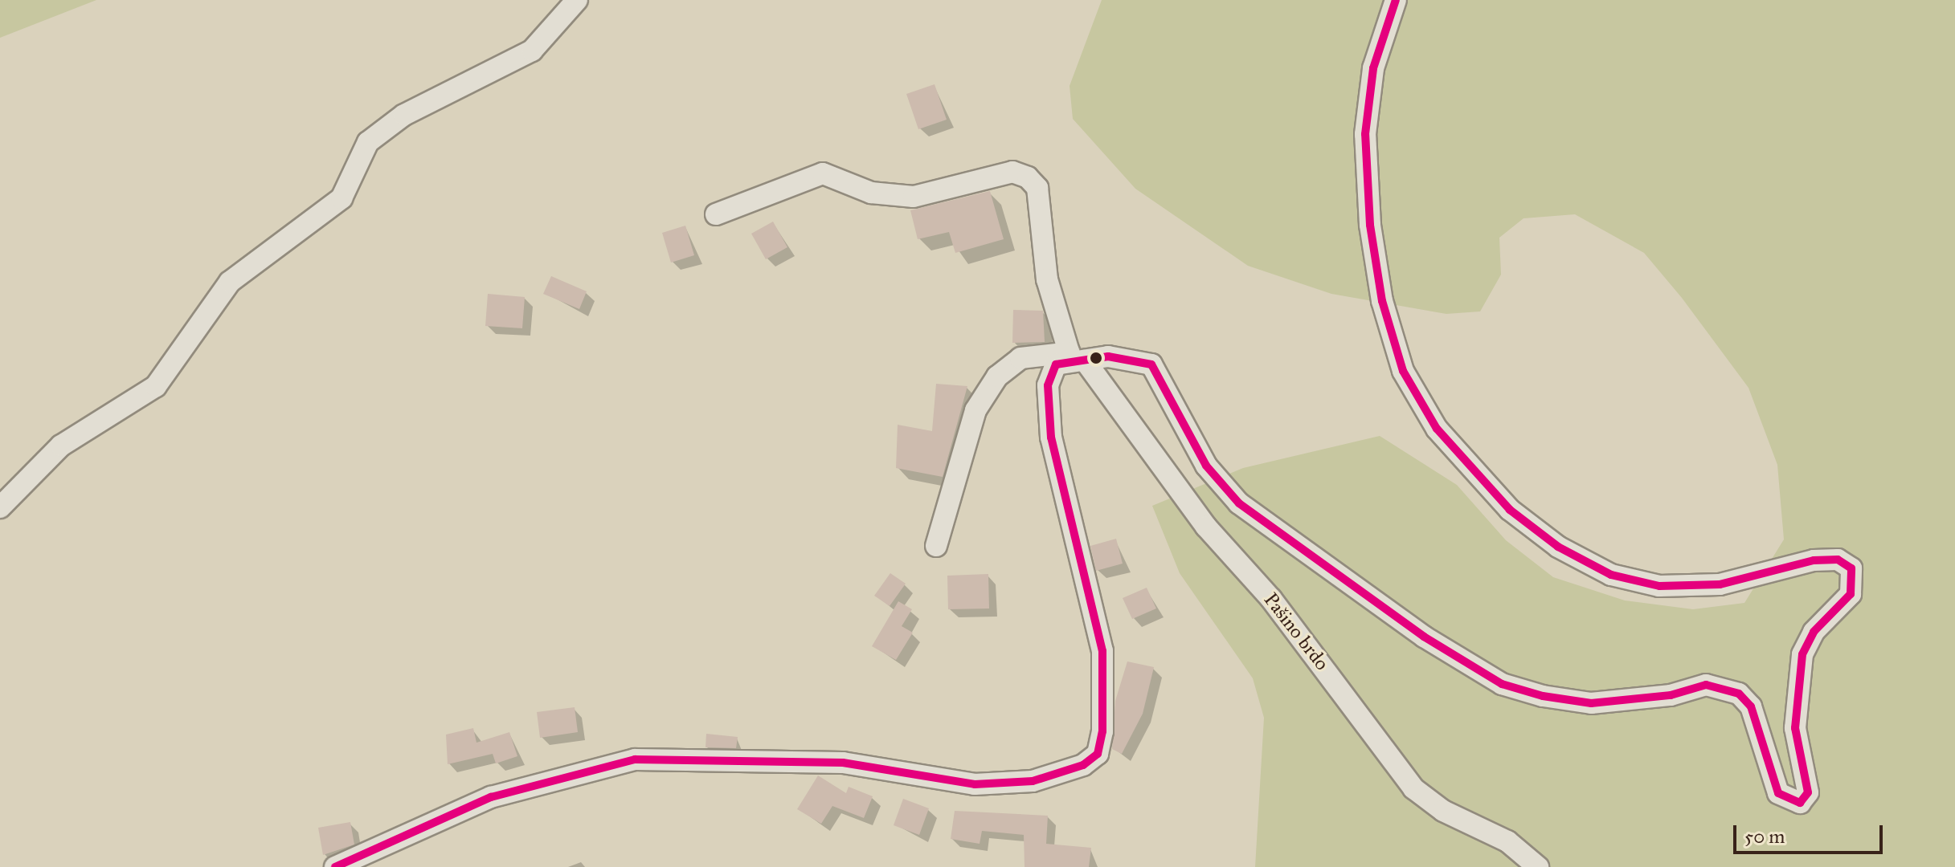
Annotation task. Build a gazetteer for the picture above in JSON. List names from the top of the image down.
{
  "streets": {
    "street": ["Pašino brdo"]
  },
  "scale_bar": "50 m"
}
